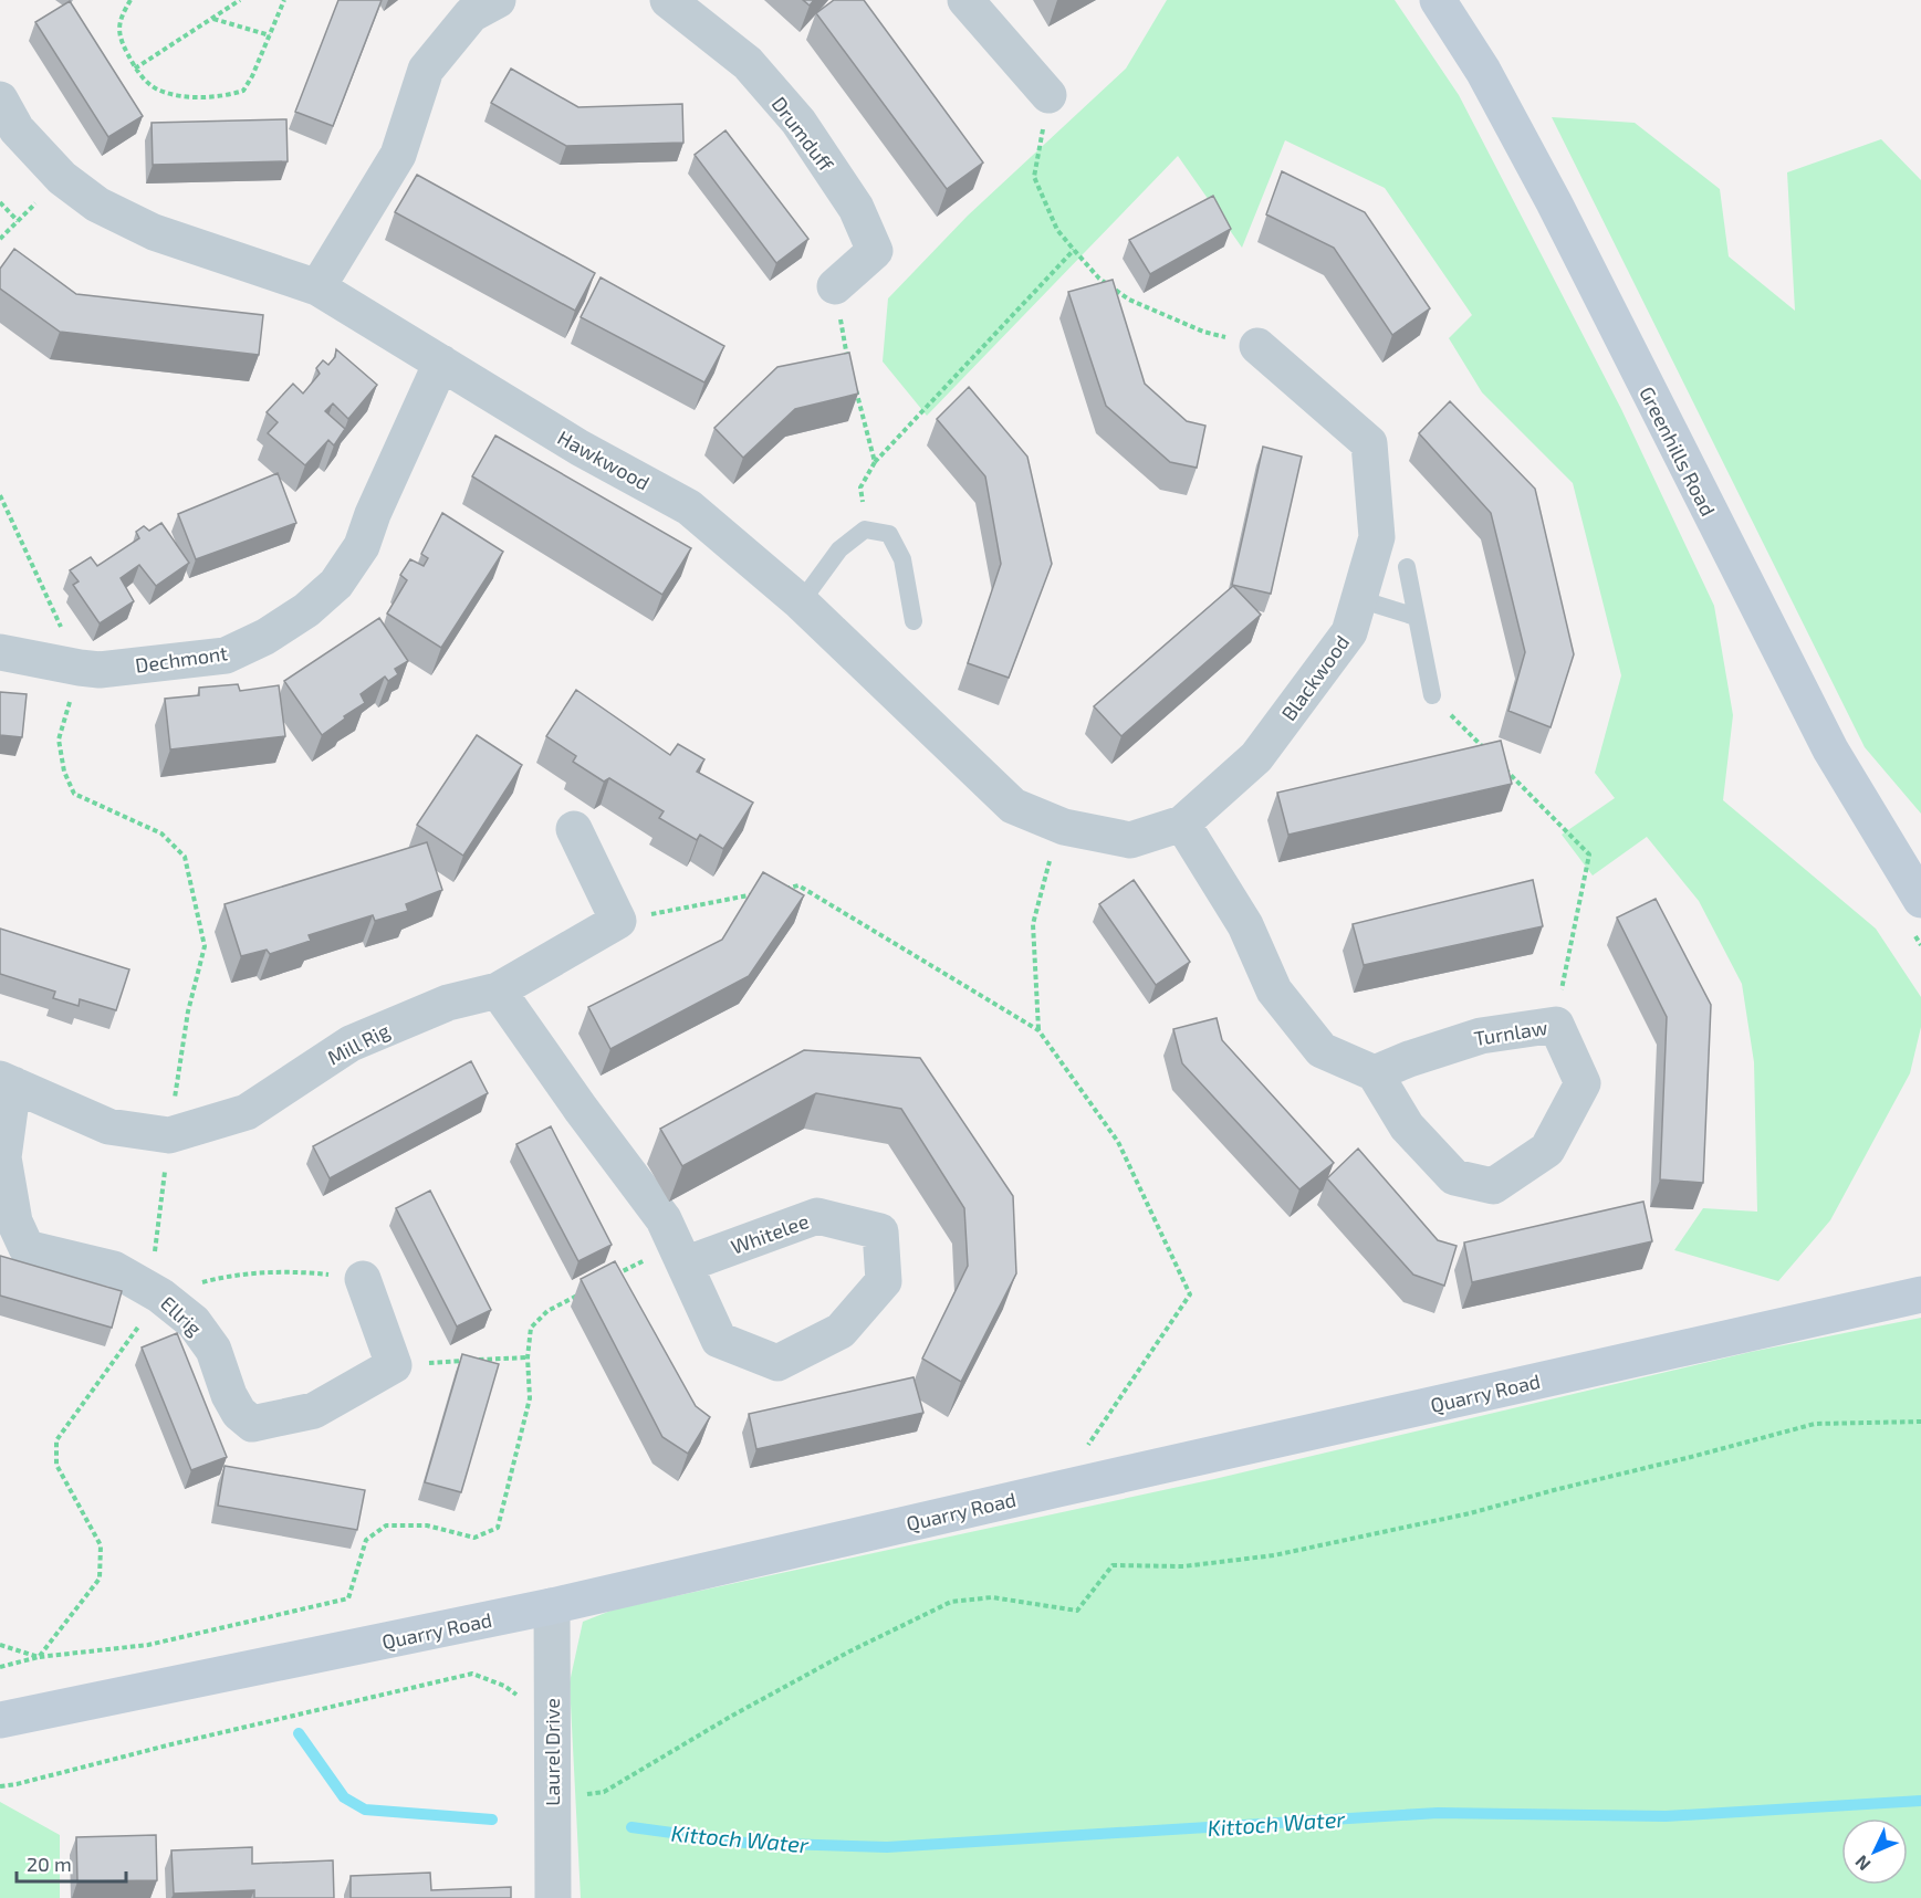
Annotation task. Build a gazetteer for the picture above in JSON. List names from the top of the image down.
{
  "streets": {
    "street": [
      "Drumduff",
      "Greenhills Road",
      "Hawkwood",
      "Dechmont",
      "Blackwood",
      "Turnlaw",
      "Mill Rig",
      "Whitelee",
      "Ellrig",
      "Quarry Road",
      "Laurel Drive"
    ]
  },
  "crossings": [
    ["Hawkwood", "Dechmont"],
    ["Hawkwood", "Blackwood"],
    ["Mill Rig", "Whitelee"],
    ["Mill Rig", "Ellrig"],
    ["Quarry Road", "Laurel Drive"]
  ],
  "water": ["Kittoch Water"],
  "scale_bar": "20 m",
  "north": "bottom left"
}
